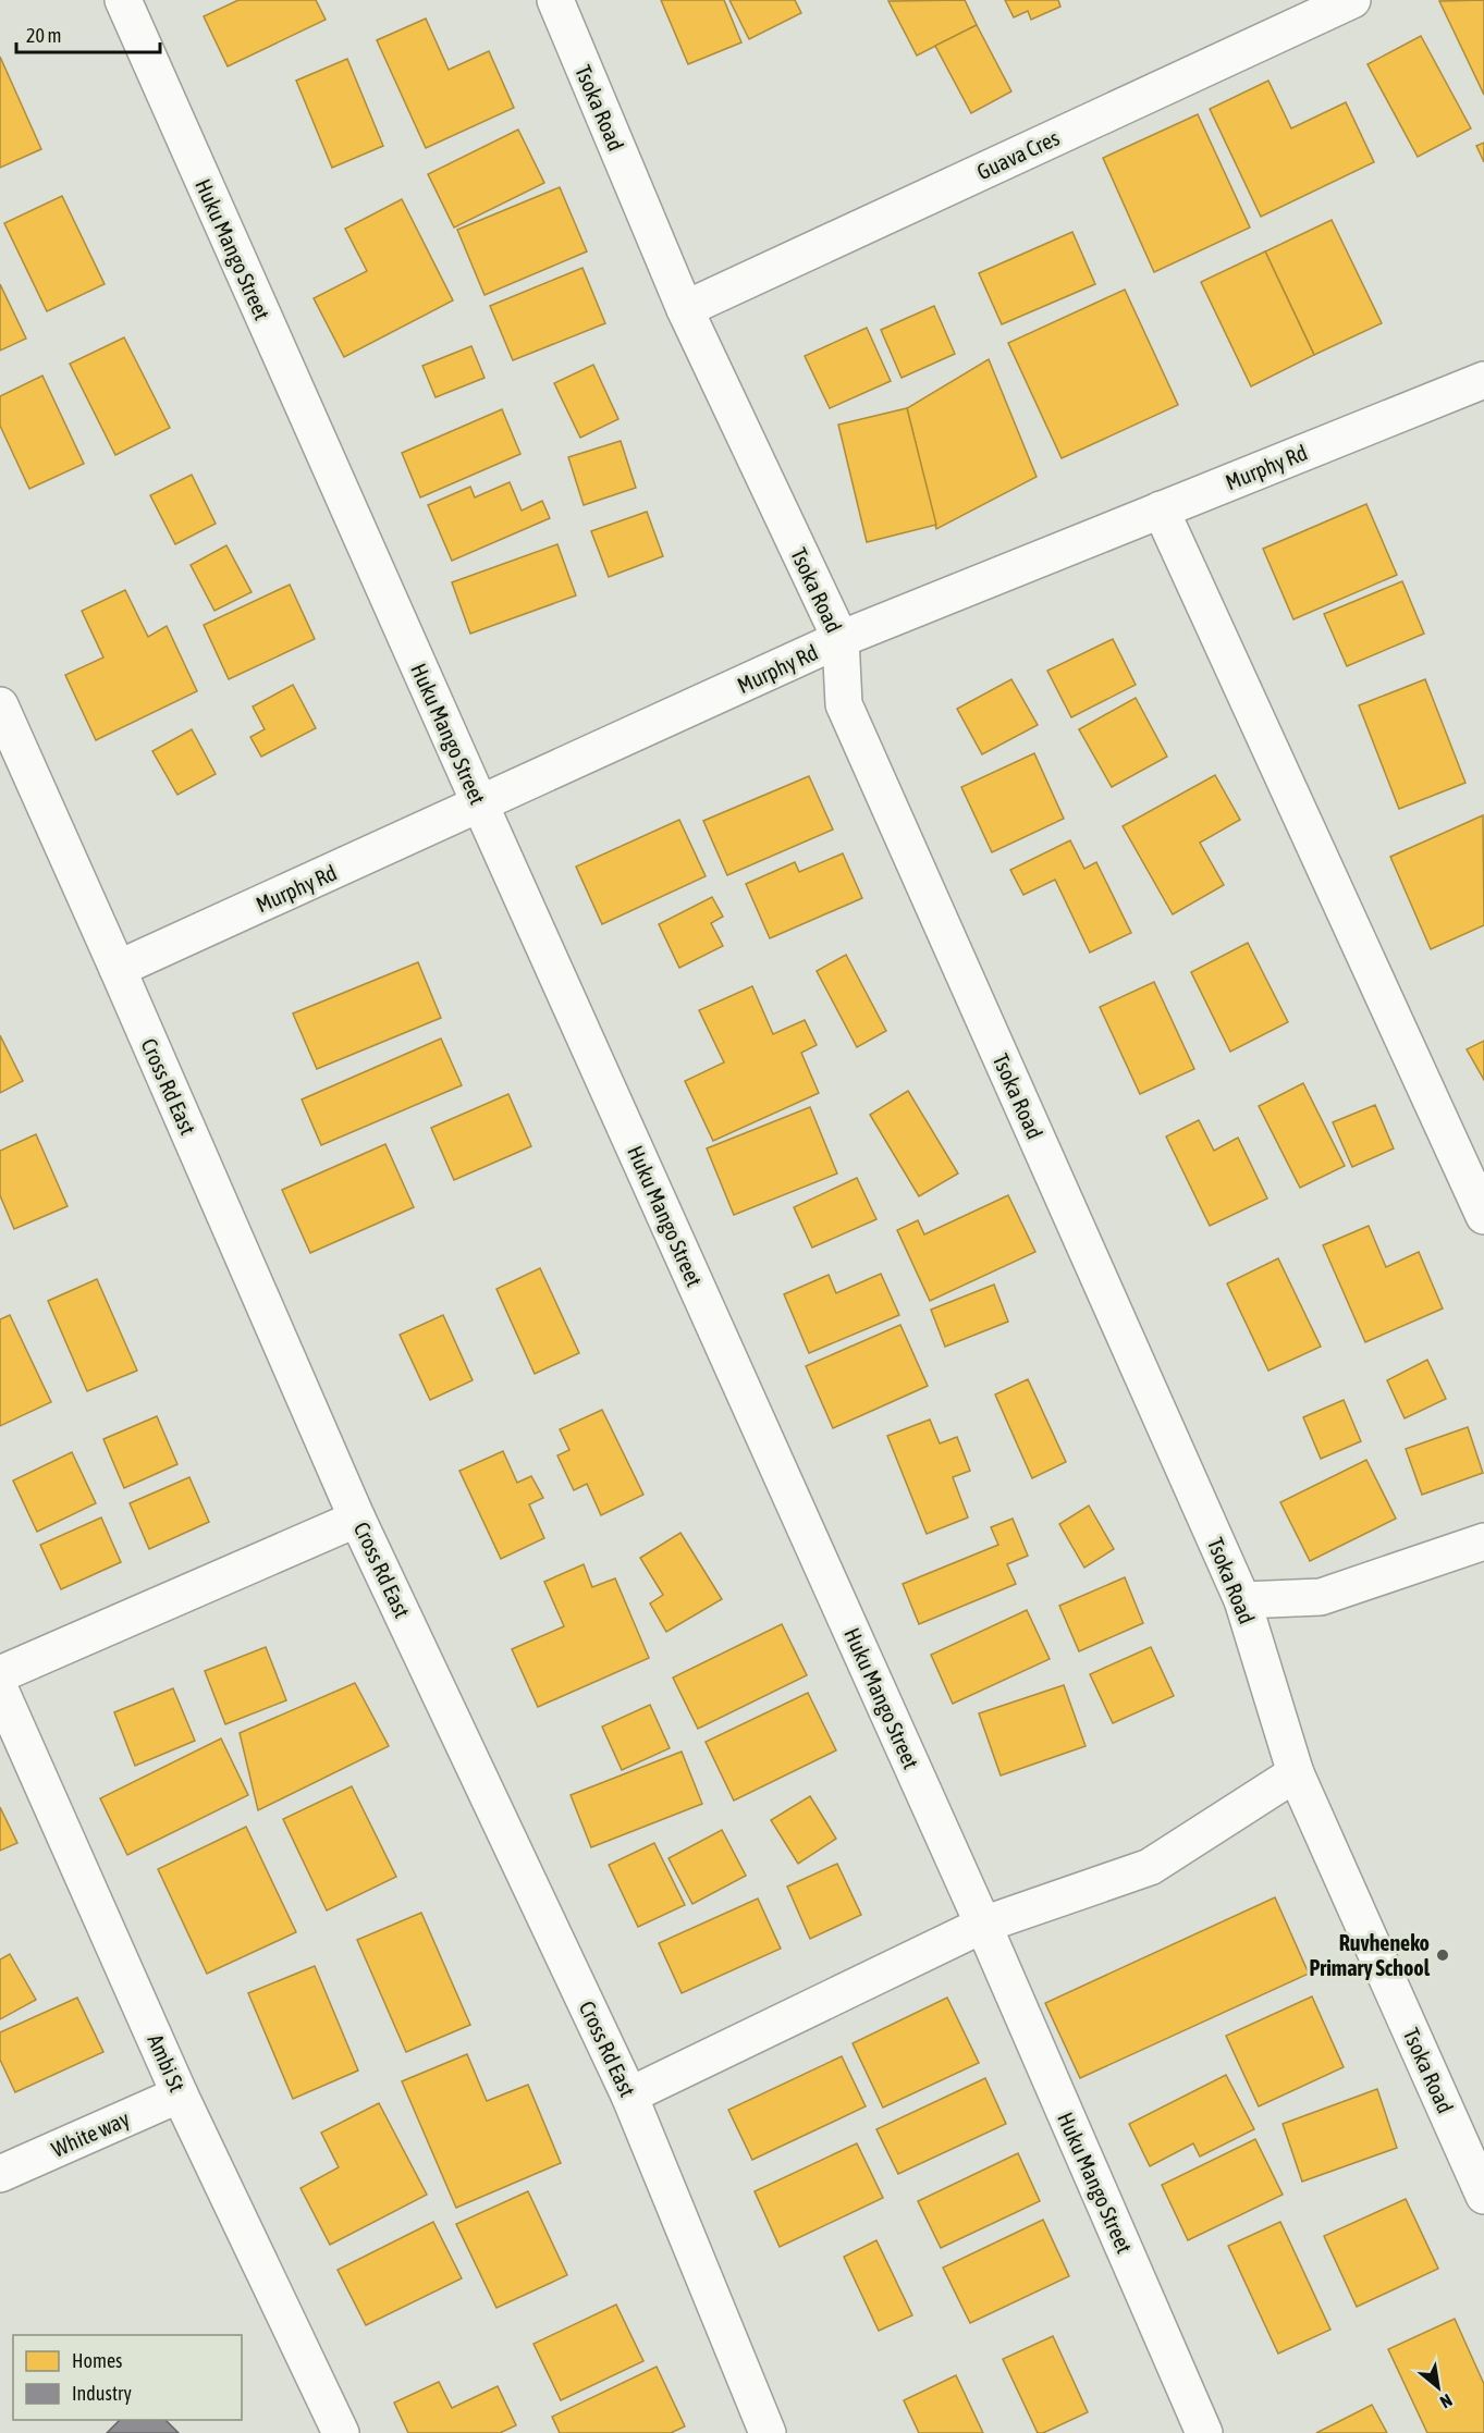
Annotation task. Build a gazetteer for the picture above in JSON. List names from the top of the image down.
{
  "streets": {
    "street": [
      "Tsoka Road",
      "Guava Cres",
      "Huku Mango Street",
      "Murphy Rd",
      "Cross Rd East",
      "Ambi St",
      "White way"
    ]
  },
  "crossings": [
    ["Tsoka Road", "Guava Cres"],
    ["Tsoka Road", "Murphy Rd"],
    ["Huku Mango Street", "Murphy Rd"],
    ["Murphy Rd", "Cross Rd East"],
    ["Ambi St", "White way"]
  ],
  "places": ["Ruvheneko Primary School"],
  "legend": ["Homes", "Industry"],
  "scale_bar": "20 m",
  "north": "bottom right"
}
